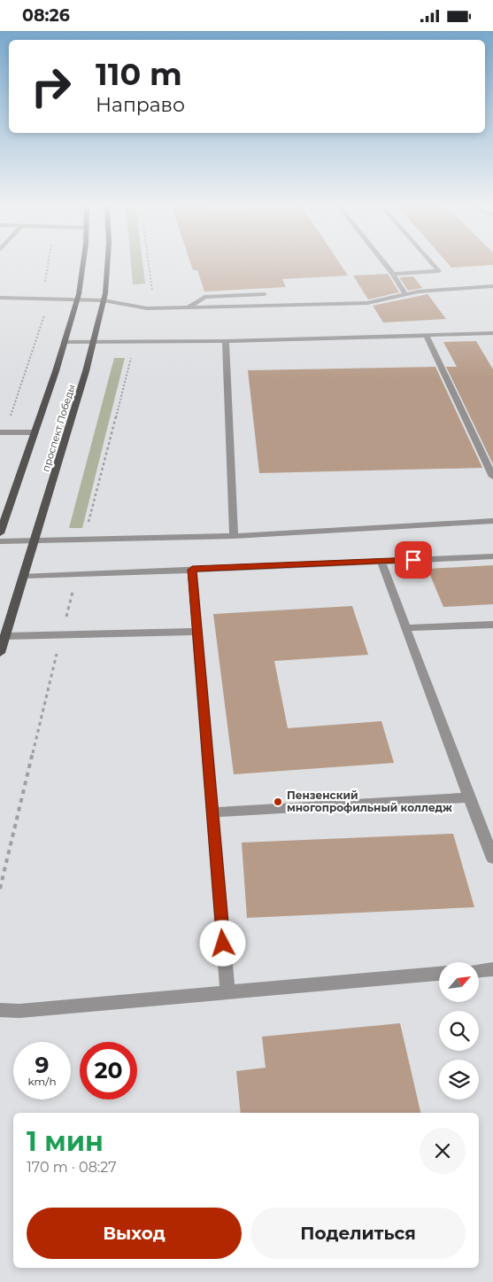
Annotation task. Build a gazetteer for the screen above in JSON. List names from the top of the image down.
{
  "streets": {
    "main road": ["проспект Победы"]
  },
  "places": ["Пензенский многопрофильный колледж"],
  "north": "top right",
  "page": {
    "status": "08:26",
    "turn": ["110 m", "Направо"],
    "speed": "9 km/h",
    "limit": "20",
    "heading": ["1 мин", "170 m · 08:27"],
    "buttons": ["Выход", "Поделиться"]
  }
}
